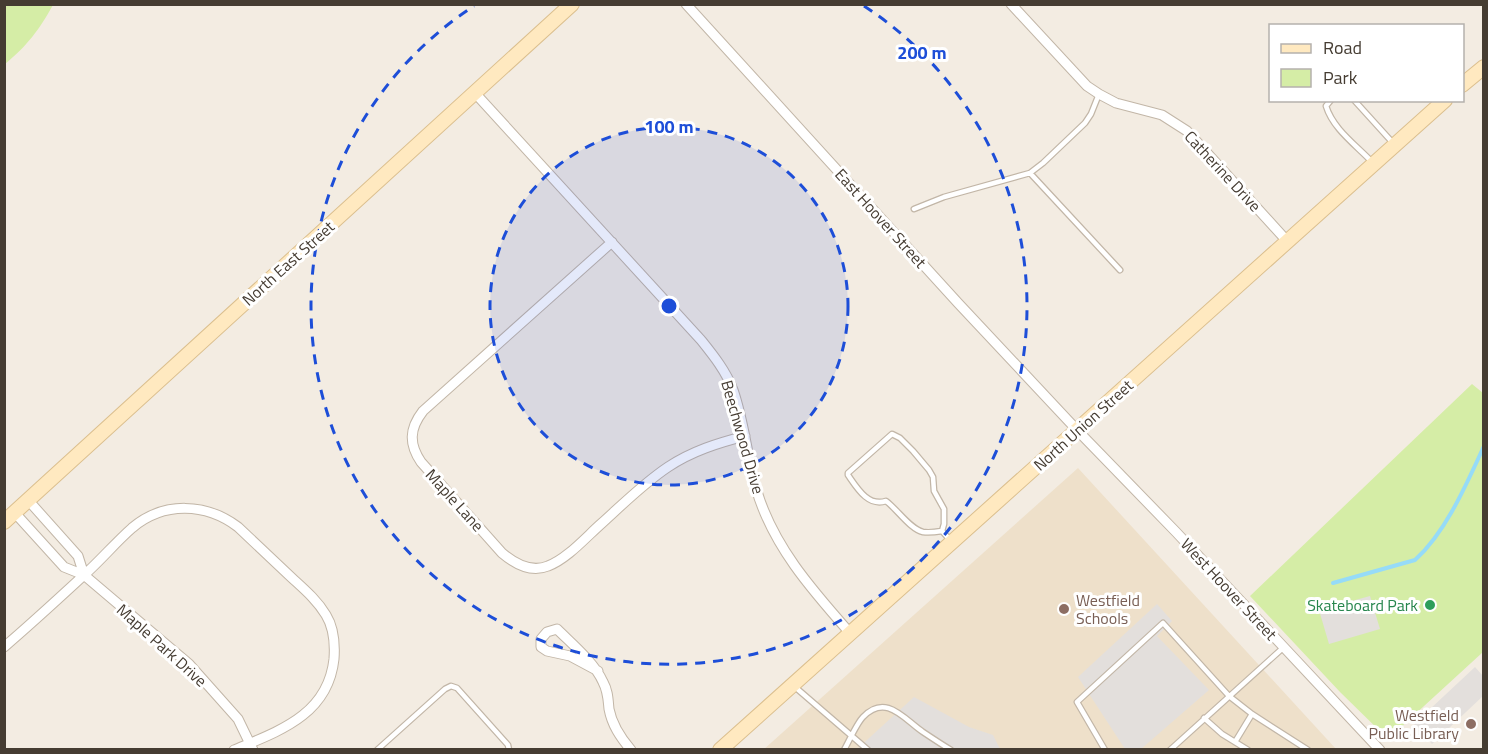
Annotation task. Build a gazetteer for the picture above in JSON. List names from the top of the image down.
{
  "streets": {
    "street": [
      "Catherine Drive",
      "East Hoover Street",
      "North East Street",
      "North Union Street",
      "Beechwood Drive",
      "Maple Lane",
      "West Hoover Street",
      "Maple Park Drive"
    ]
  },
  "crossings": [
    ["Catherine Drive", "North Union Street"],
    ["East Hoover Street", "North Union Street"],
    ["East Hoover Street", "West Hoover Street"],
    ["North East Street", "Beechwood Drive"],
    ["North East Street", "Maple Park Drive"],
    ["North Union Street", "Beechwood Drive"],
    ["North Union Street", "West Hoover Street"],
    ["Beechwood Drive", "Maple Lane"]
  ],
  "places": ["Skateboard Park", "Westfield Schools", "Westfield Public Library"],
  "legend": ["Road", "Park"],
  "rings": ["200 m", "100 m"]
}
